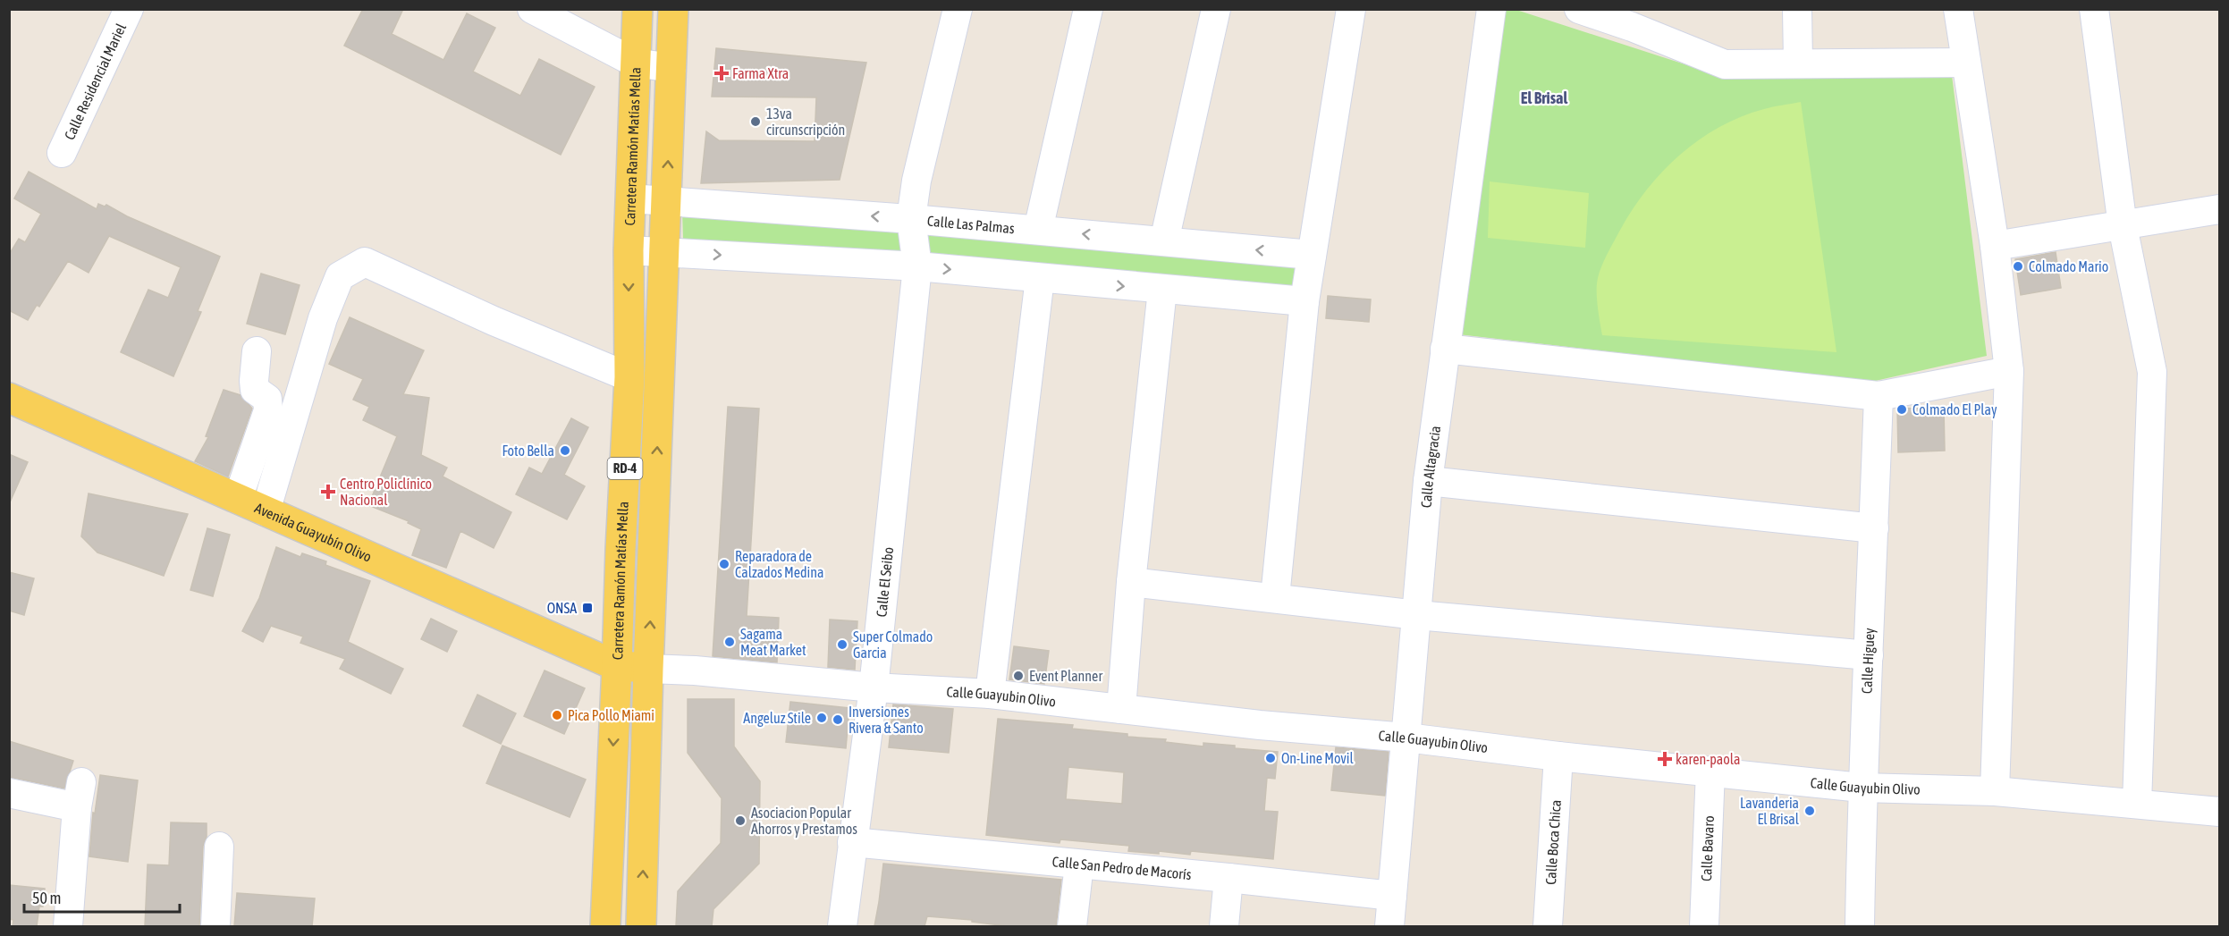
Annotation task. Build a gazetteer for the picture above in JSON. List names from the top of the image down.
{
  "streets": {
    "main road": ["Carretera Ramón Matías Mella", "RD-4", "Avenida Guayubín Olivo"],
    "street": [
      "Calle Residencial Mariel",
      "Calle Las Palmas",
      "Calle Altagracia",
      "Calle El Seibo",
      "Calle Higuey",
      "Calle Guayubin Olivo",
      "Calle Boca Chica",
      "Calle Bavaro",
      "Calle San Pedro de Macorís"
    ]
  },
  "crossings": [
    ["Carretera Ramón Matías Mella", "Calle Las Palmas"],
    ["Carretera Ramón Matías Mella", "Avenida Guayubín Olivo"],
    ["Calle Las Palmas", "RD-4"],
    ["Calle Las Palmas", "Calle El Seibo"],
    ["Calle Altagracia", "Calle Guayubin Olivo"],
    ["Calle Altagracia", "Calle San Pedro de Macorís"],
    ["RD-4", "Avenida Guayubín Olivo"],
    ["RD-4", "Calle Guayubin Olivo"],
    ["Avenida Guayubín Olivo", "Calle Guayubin Olivo"],
    ["Calle El Seibo", "Calle Guayubin Olivo"],
    ["Calle El Seibo", "Calle San Pedro de Macorís"],
    ["Calle Higuey", "Calle Guayubin Olivo"],
    ["Calle Guayubin Olivo", "Calle Boca Chica"],
    ["Calle Guayubin Olivo", "Calle Bavaro"]
  ],
  "districts": ["El Brisal"],
  "places": {
    "health": ["Farma Xtra", "Centro Policlínico Nacional", "karen-paola"],
    "other": [
      "13va circunscripción",
      "Colmado Mario",
      "Colmado El Play",
      "Foto Bella",
      "Reparadora de Calzados Medina",
      "Sagama Meat Market",
      "Super Colmado Garcia",
      "Event Planner",
      "Pica Pollo Miami",
      "Angeluz Stile",
      "Inversiones Rivera & Santo",
      "On-Line Movil",
      "Lavanderia El Brisal",
      "Asociacion Popular Ahorros y Prestamos"
    ],
    "transit": ["ONSA"]
  },
  "scale_bar": "50 m"
}
